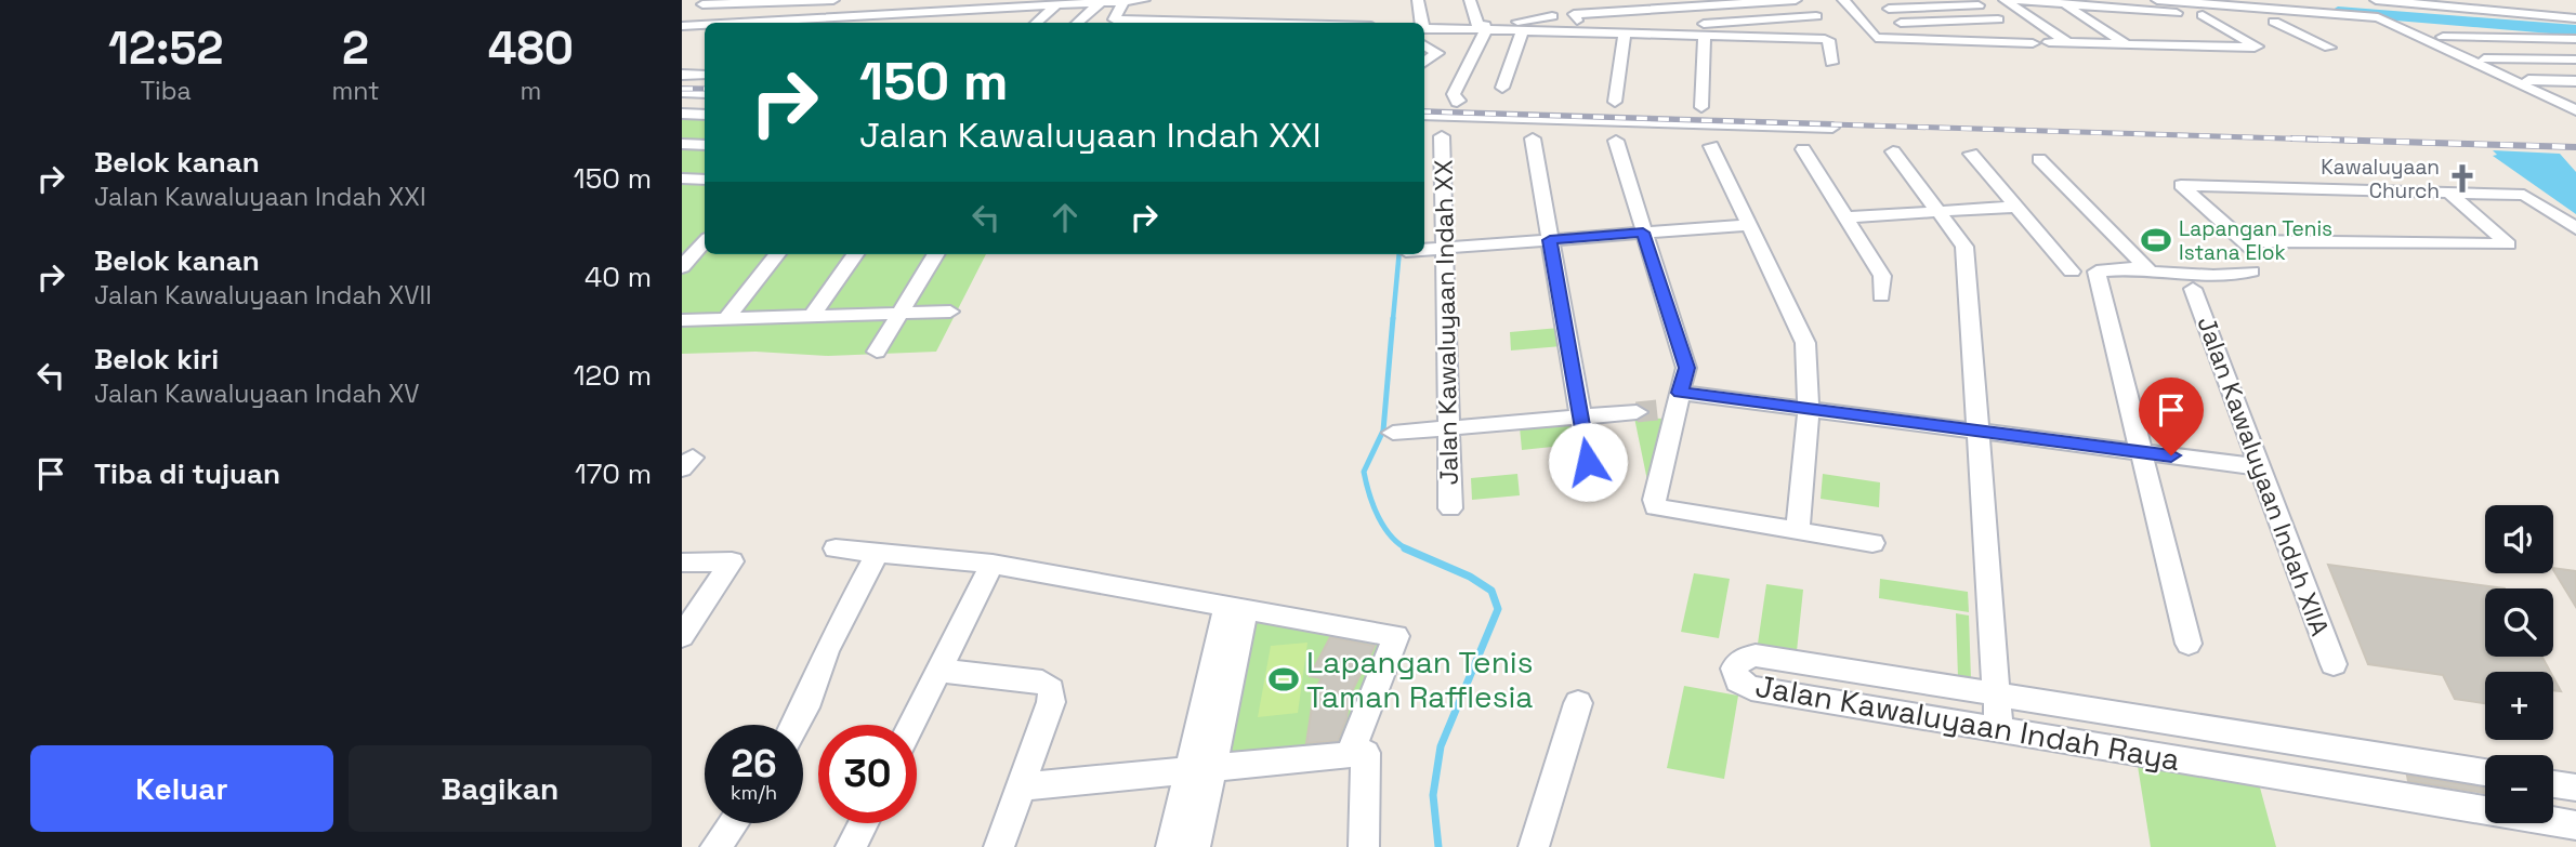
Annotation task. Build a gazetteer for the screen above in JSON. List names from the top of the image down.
{
  "streets": {
    "street": ["Jalan Kawaluyaan Indah XX", "Jalan Kawaluyaan Indah XIIA", "Jalan Kawaluyaan Indah Raya"]
  },
  "places": {
    "church": ["Kawaluyaan Church"],
    "sports": ["Lapangan Tenis Istana Elok", "Lapangan Tenis Taman Rafflesia"]
  },
  "page": {
    "eta": [
      "12:52",
      "Tiba",
      "2",
      "mnt",
      "480",
      "m"
    ],
    "turn": ["150 m", "Jalan Kawaluyaan Indah XXI"],
    "list": [
      {
        "name": "Belok kanan",
        "note": "Jalan Kawaluyaan Indah XXI",
        "value": "150 m"
      },
      {
        "name": "Belok kanan",
        "note": "Jalan Kawaluyaan Indah XVII",
        "value": "40 m"
      },
      {
        "name": "Belok kiri",
        "note": "Jalan Kawaluyaan Indah XV",
        "value": "120 m"
      },
      {
        "name": "Tiba di tujuan",
        "value": "170 m"
      }
    ],
    "map_buttons": ["+", "−"],
    "speed": "26 km/h",
    "limit": "30",
    "buttons": ["Keluar", "Bagikan"]
  }
}
